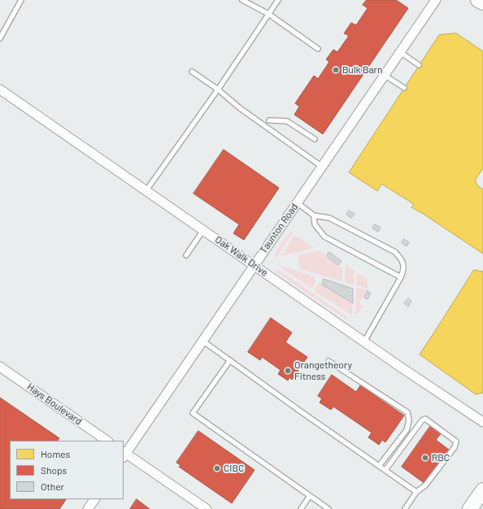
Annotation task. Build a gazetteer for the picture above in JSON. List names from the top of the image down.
{
  "streets": {
    "street": ["Taunton Road", "Oak Walk Drive", "Hays Boulevard"]
  },
  "crossings": [
    ["Taunton Road", "Oak Walk Drive"]
  ],
  "places": [
    "Bulk Barn",
    "Orangetheory Fitness",
    "RBC",
    "CIBC"
  ],
  "legend": ["Homes", "Shops", "Other"]
}
